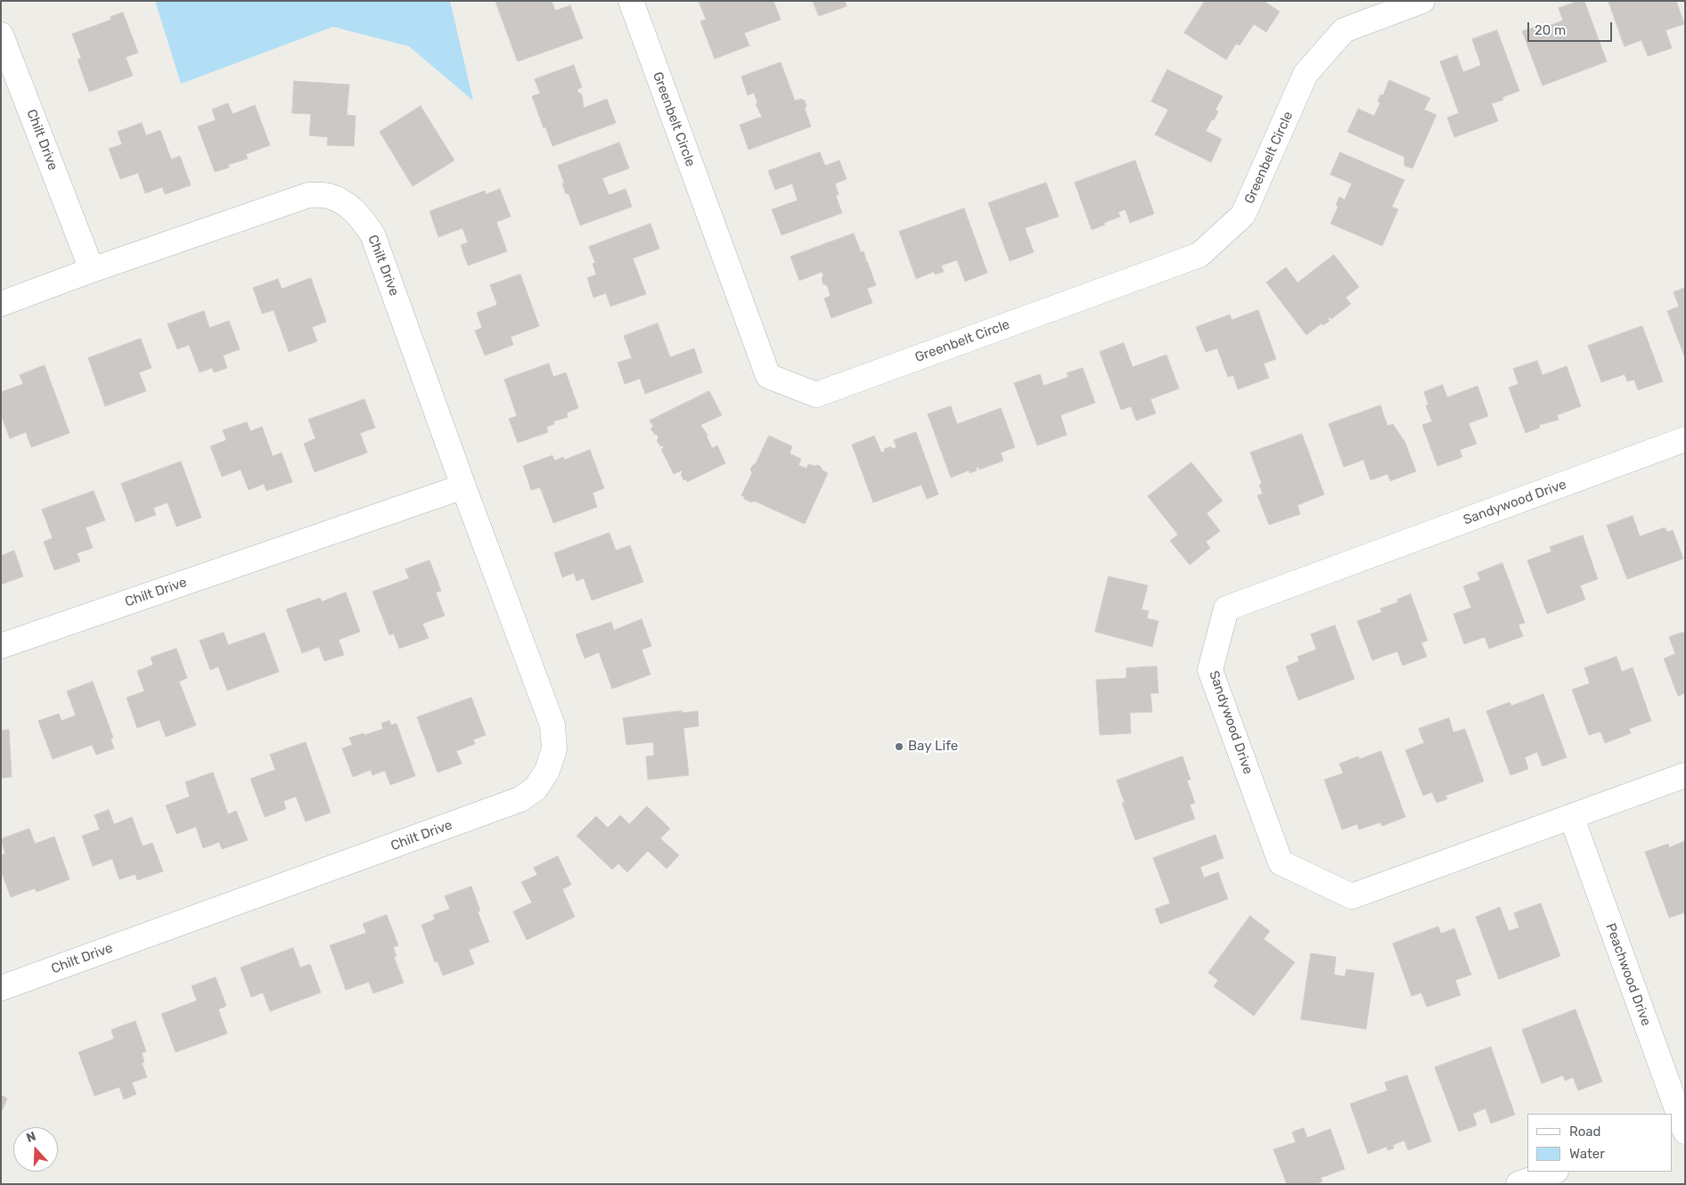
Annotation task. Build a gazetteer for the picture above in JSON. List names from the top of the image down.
{
  "streets": {
    "street": [
      "Greenbelt Circle",
      "Chilt Drive",
      "Sandywood Drive",
      "Peachwood Drive"
    ]
  },
  "crossings": [
    ["Sandywood Drive", "Peachwood Drive"]
  ],
  "places": ["Bay Life"],
  "legend": ["Road", "Water"],
  "scale_bar": "20 m",
  "north": "top"
}
